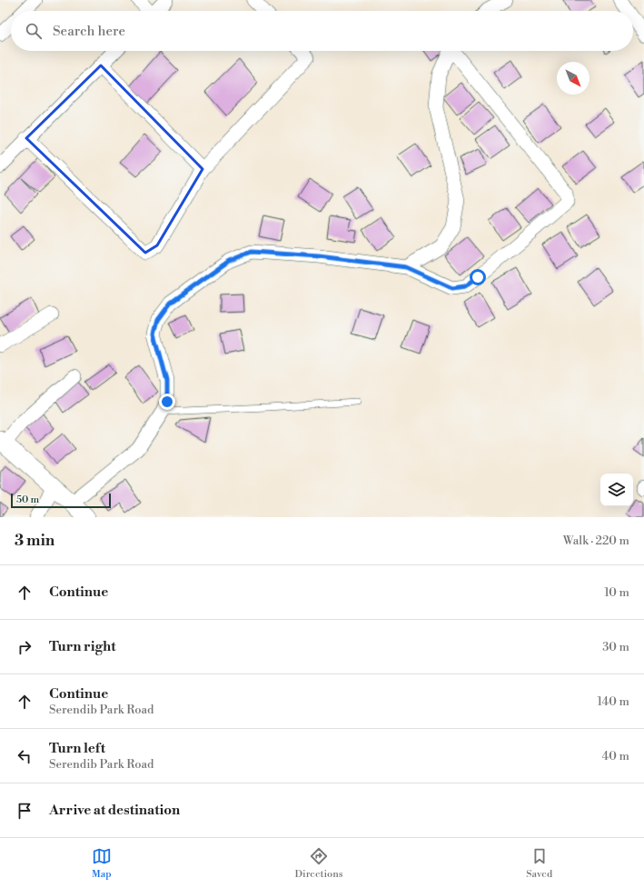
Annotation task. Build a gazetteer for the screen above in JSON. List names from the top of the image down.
{
  "scale_bar": "50 m",
  "north": "bottom right",
  "page": {
    "search": "Search here",
    "scale": "50 m",
    "heading": ["3 min", "Walk · 220 m"],
    "list": [
      ["Continue", "10 m"],
      ["Turn right", "30 m"],
      ["Continue", "Serendib Park Road", "140 m"],
      ["Turn left", "Serendib Park Road", "40 m"],
      "Arrive at destination"
    ],
    "nav": ["Map", "Directions", "Saved"]
  }
}
